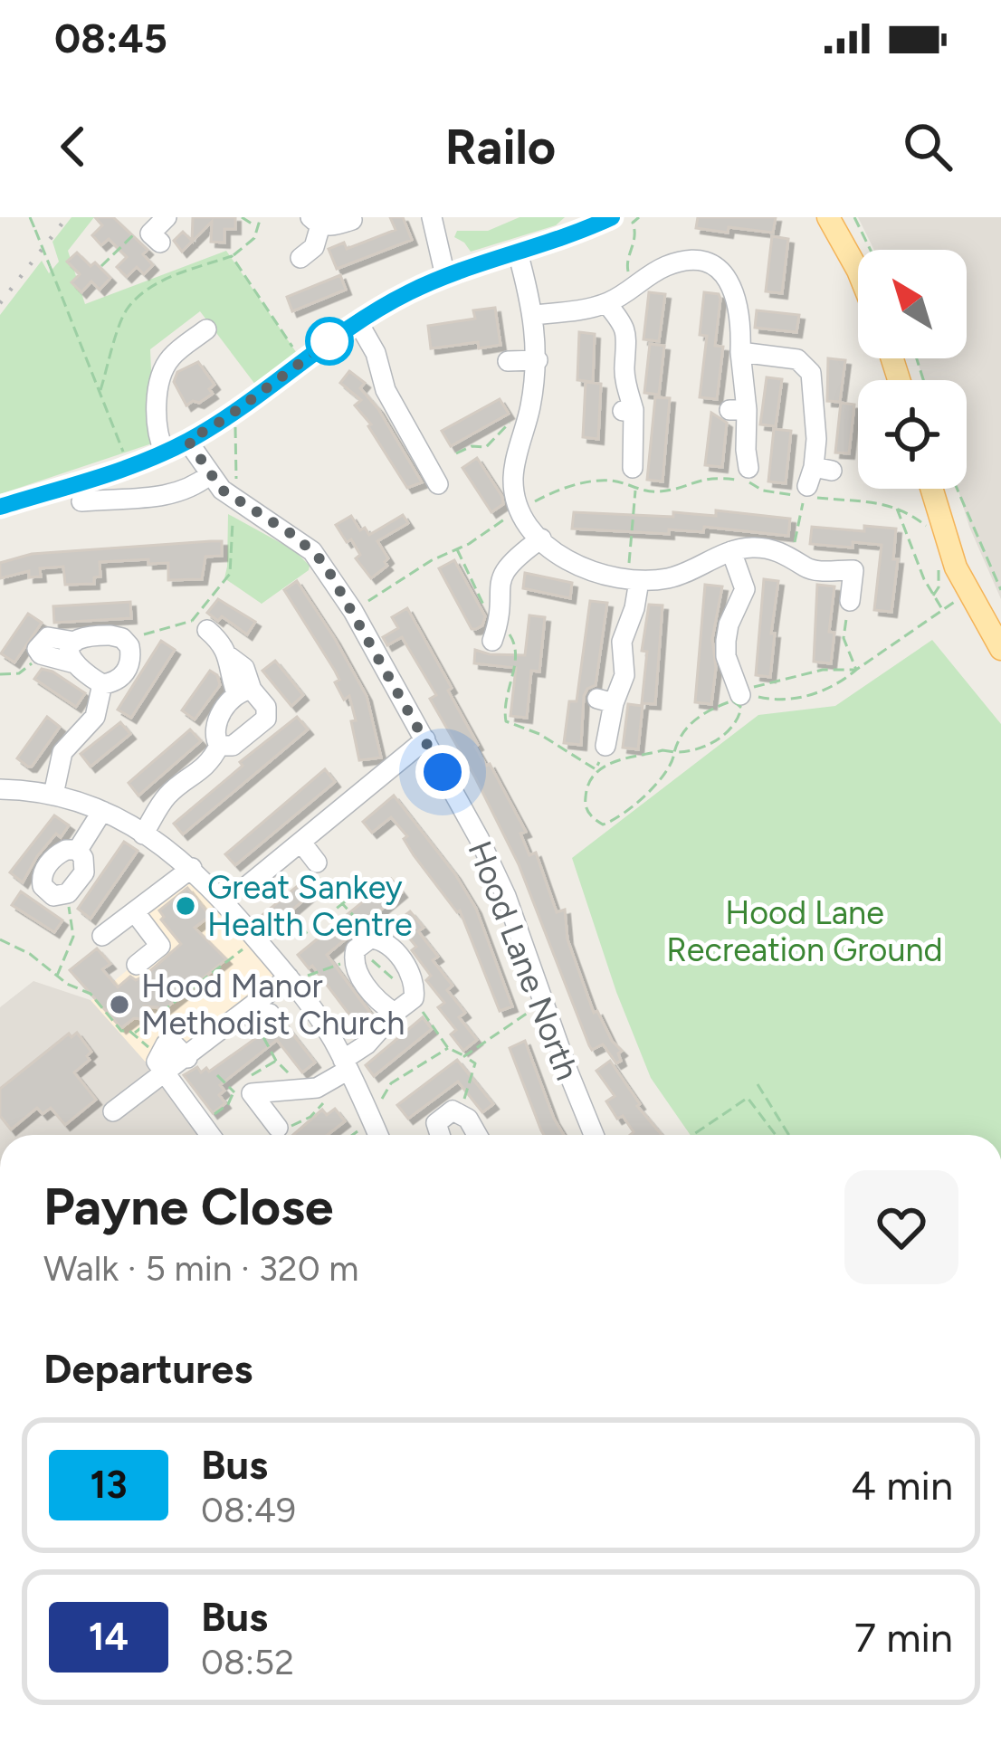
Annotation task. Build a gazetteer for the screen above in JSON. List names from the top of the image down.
{
  "streets": {
    "street": ["Hood Lane North"]
  },
  "parks": ["Hood Lane Recreation Ground"],
  "places": ["Great Sankey Health Centre", "Hood Manor Methodist Church"],
  "lines": ["bus line 13"],
  "north": "top left",
  "page": {
    "status": "08:45",
    "header": "Railo",
    "heading": [
      ["Payne Close", "Walk · 5 min · 320 m"],
      "Departures"
    ],
    "list": [
      {
        "mark": "13",
        "name": "Bus",
        "note": "08:49",
        "value": "4 min"
      },
      {
        "mark": "14",
        "name": "Bus",
        "note": "08:52",
        "value": "7 min"
      }
    ]
  }
}
